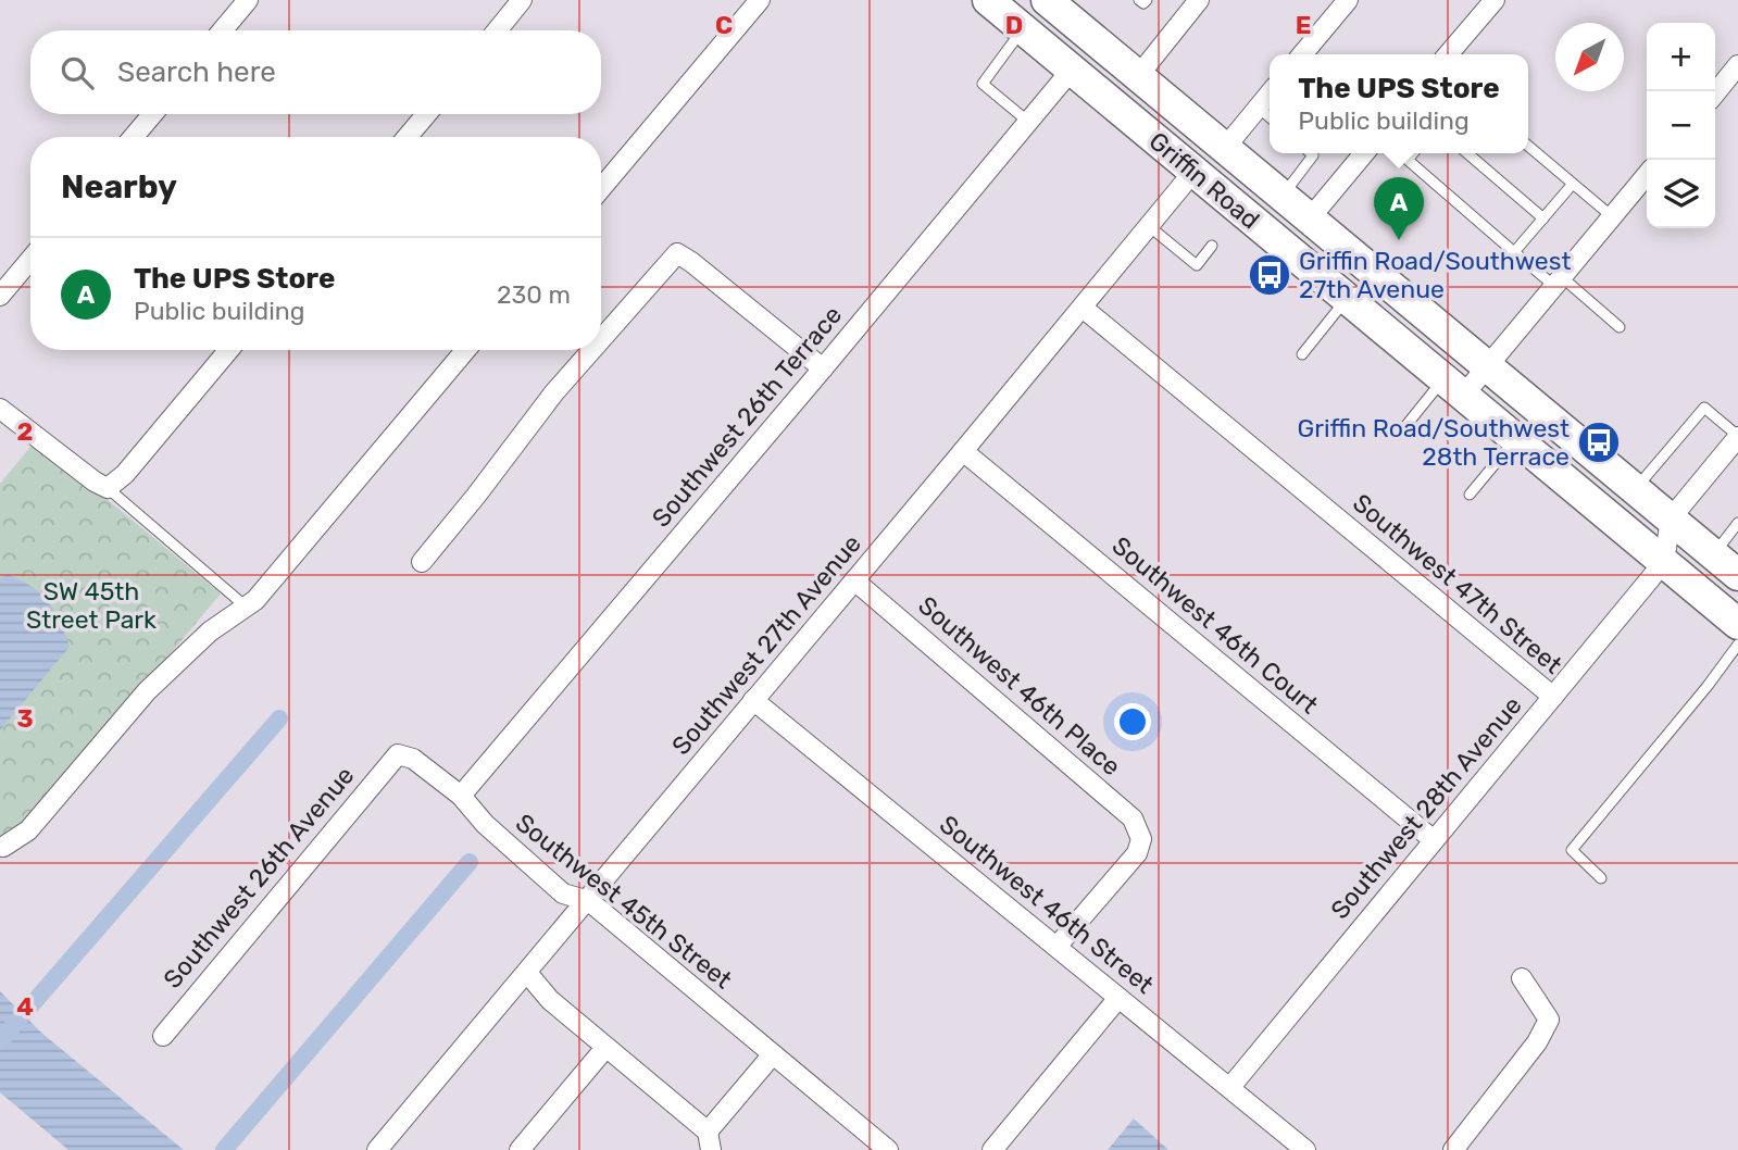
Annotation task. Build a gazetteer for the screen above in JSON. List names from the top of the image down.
{
  "streets": {
    "main road": ["Griffin Road"],
    "street": [
      "Southwest 26th Terrace",
      "Southwest 47th Street",
      "Southwest 46th Court",
      "Southwest 27th Avenue",
      "Southwest 46th Place",
      "Southwest 28th Avenue",
      "Southwest 26th Avenue",
      "Southwest 45th Street",
      "Southwest 46th Street"
    ]
  },
  "crossings": [
    ["Griffin Road", "Southwest 26th Terrace"],
    ["Griffin Road", "Southwest 27th Avenue"],
    ["Griffin Road", "Southwest 28th Avenue"],
    ["Southwest 26th Terrace", "Southwest 45th Street"],
    ["Southwest 47th Street", "Southwest 27th Avenue"],
    ["Southwest 47th Street", "Southwest 28th Avenue"],
    ["Southwest 46th Court", "Southwest 27th Avenue"],
    ["Southwest 46th Court", "Southwest 28th Avenue"],
    ["Southwest 27th Avenue", "Southwest 46th Place"],
    ["Southwest 27th Avenue", "Southwest 45th Street"],
    ["Southwest 27th Avenue", "Southwest 46th Street"],
    ["Southwest 46th Place", "Southwest 46th Street"],
    ["Southwest 28th Avenue", "Southwest 46th Street"],
    ["Southwest 26th Avenue", "Southwest 45th Street"]
  ],
  "parks": ["SW 45th Street Park"],
  "places": {
    "bus stop": ["Griffin Road/Southwest 27th Avenue", "Griffin Road/Southwest 28th Terrace"]
  },
  "north": "bottom left",
  "page": {
    "map_buttons": ["+", "−"],
    "search": "Search here",
    "popup": ["The UPS Store", "Public building"],
    "heading": "Nearby",
    "pins": "A",
    "list": [
      {
        "mark": "A",
        "name": "The UPS Store",
        "note": "Public building",
        "value": "230 m"
      }
    ]
  },
  "grid": {
    "columns": ["C", "D", "E"],
    "rows": ["2", "3", "4"]
  }
}
